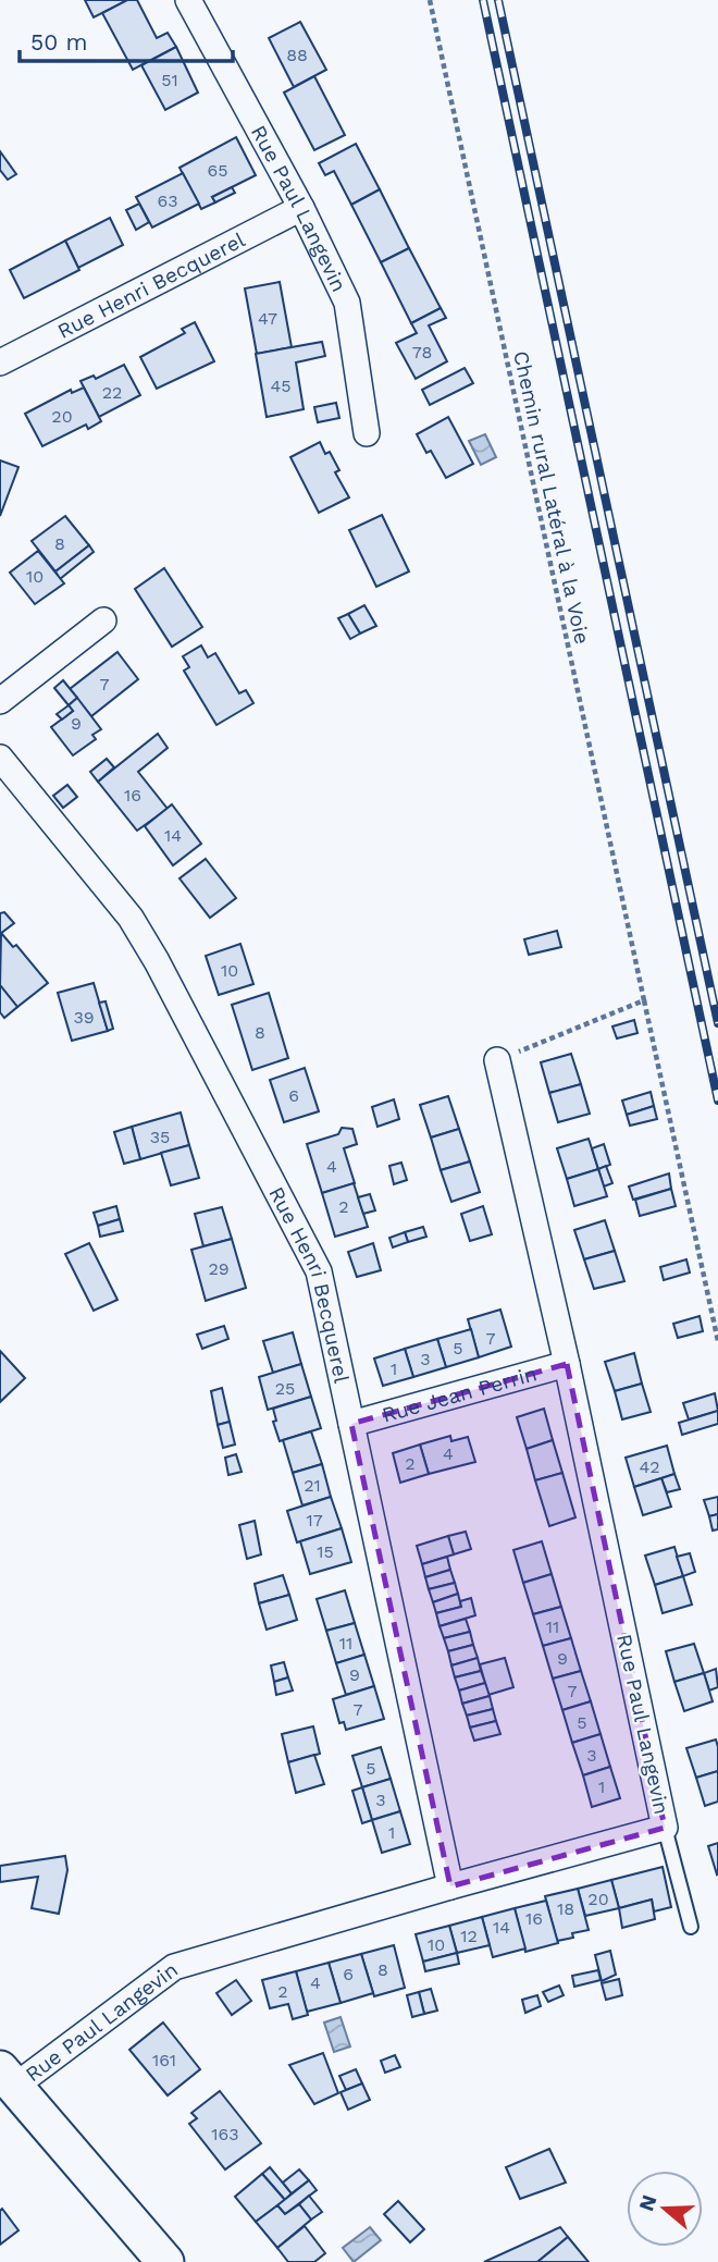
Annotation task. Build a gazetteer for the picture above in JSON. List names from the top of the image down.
{
  "streets": {
    "street": ["Rue Paul Langevin", "Rue Henri Becquerel", "Rue Jean Perrin"],
    "path": ["Chemin rural Latéral à la Voie"]
  },
  "crossings": [
    ["Rue Paul Langevin", "Rue Henri Becquerel"],
    ["Rue Paul Langevin", "Rue Jean Perrin"],
    ["Rue Henri Becquerel", "Rue Jean Perrin"]
  ],
  "house_numbers": [
    "88",
    "51",
    "65",
    "63",
    "47",
    "78",
    "45",
    "22",
    "20",
    "8",
    "10",
    "7",
    "9",
    "16",
    "14",
    "10",
    "39",
    "8",
    "6",
    "35",
    "4",
    "2",
    "29",
    "7",
    "5",
    "3",
    "1",
    "25",
    "4",
    "2",
    "42",
    "21",
    "17",
    "15",
    "11",
    "11",
    "9",
    "9",
    "7",
    "7",
    "5",
    "3",
    "5",
    "1",
    "3",
    "1",
    "20",
    "18",
    "16",
    "14",
    "12",
    "10",
    "8",
    "6",
    "4",
    "2",
    "161",
    "163"
  ],
  "scale_bar": "50 m",
  "north": "left"
}
